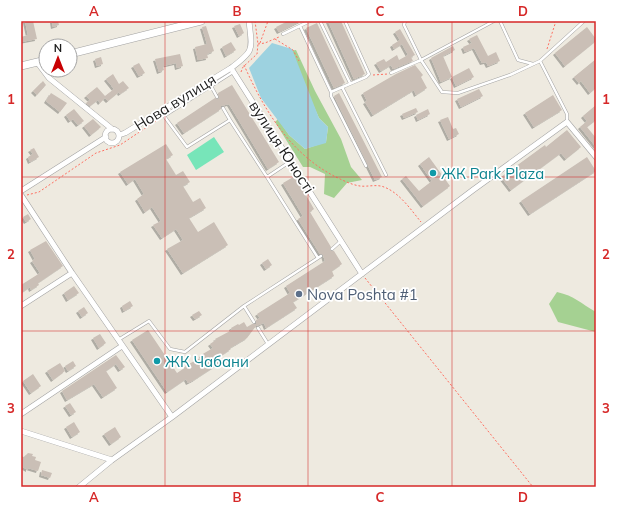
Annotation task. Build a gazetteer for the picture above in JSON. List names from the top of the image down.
{
  "streets": {
    "street": ["Нова вулиця", "вулиця Юності"]
  },
  "crossings": [
    ["Нова вулиця", "вулиця Юності"]
  ],
  "places": ["ЖК Park Plaza", "Nova Poshta #1", "ЖК Чабани"],
  "north": "top",
  "grid": {
    "columns": [
      "A",
      "B",
      "C",
      "D"
    ],
    "rows": ["1", "2", "3"]
  }
}
